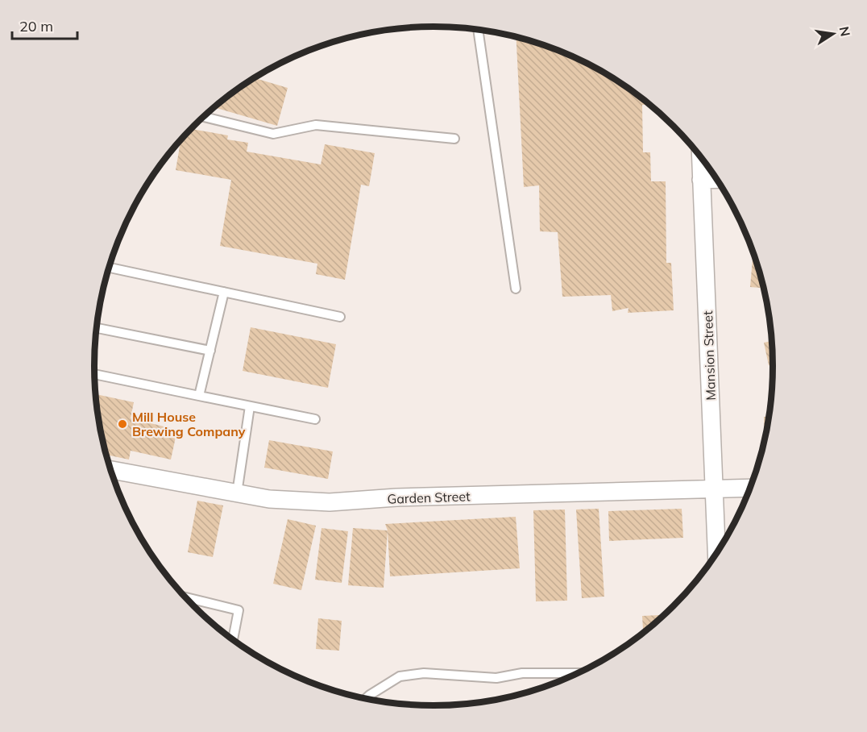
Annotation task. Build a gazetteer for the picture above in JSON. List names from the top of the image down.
{
  "streets": {
    "street": ["Mansion Street", "Garden Street"]
  },
  "crossings": [
    ["Mansion Street", "Garden Street"]
  ],
  "places": ["Mill House Brewing Company"],
  "scale_bar": "20 m",
  "north": "right"
}
